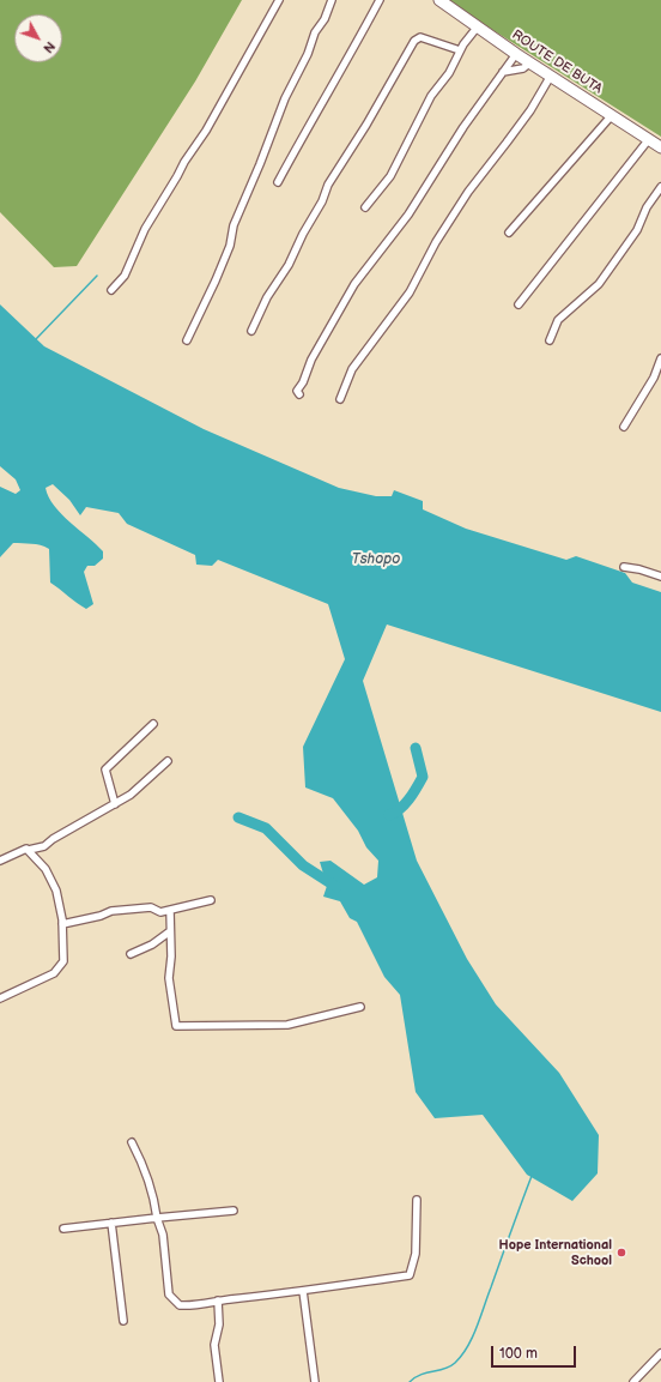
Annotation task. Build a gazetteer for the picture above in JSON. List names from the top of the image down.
{
  "streets": {
    "highway": ["ROUTE DE BUTA"]
  },
  "water": ["Tshopo"],
  "places": ["Hope International School"],
  "scale_bar": "100 m",
  "north": "bottom right"
}
